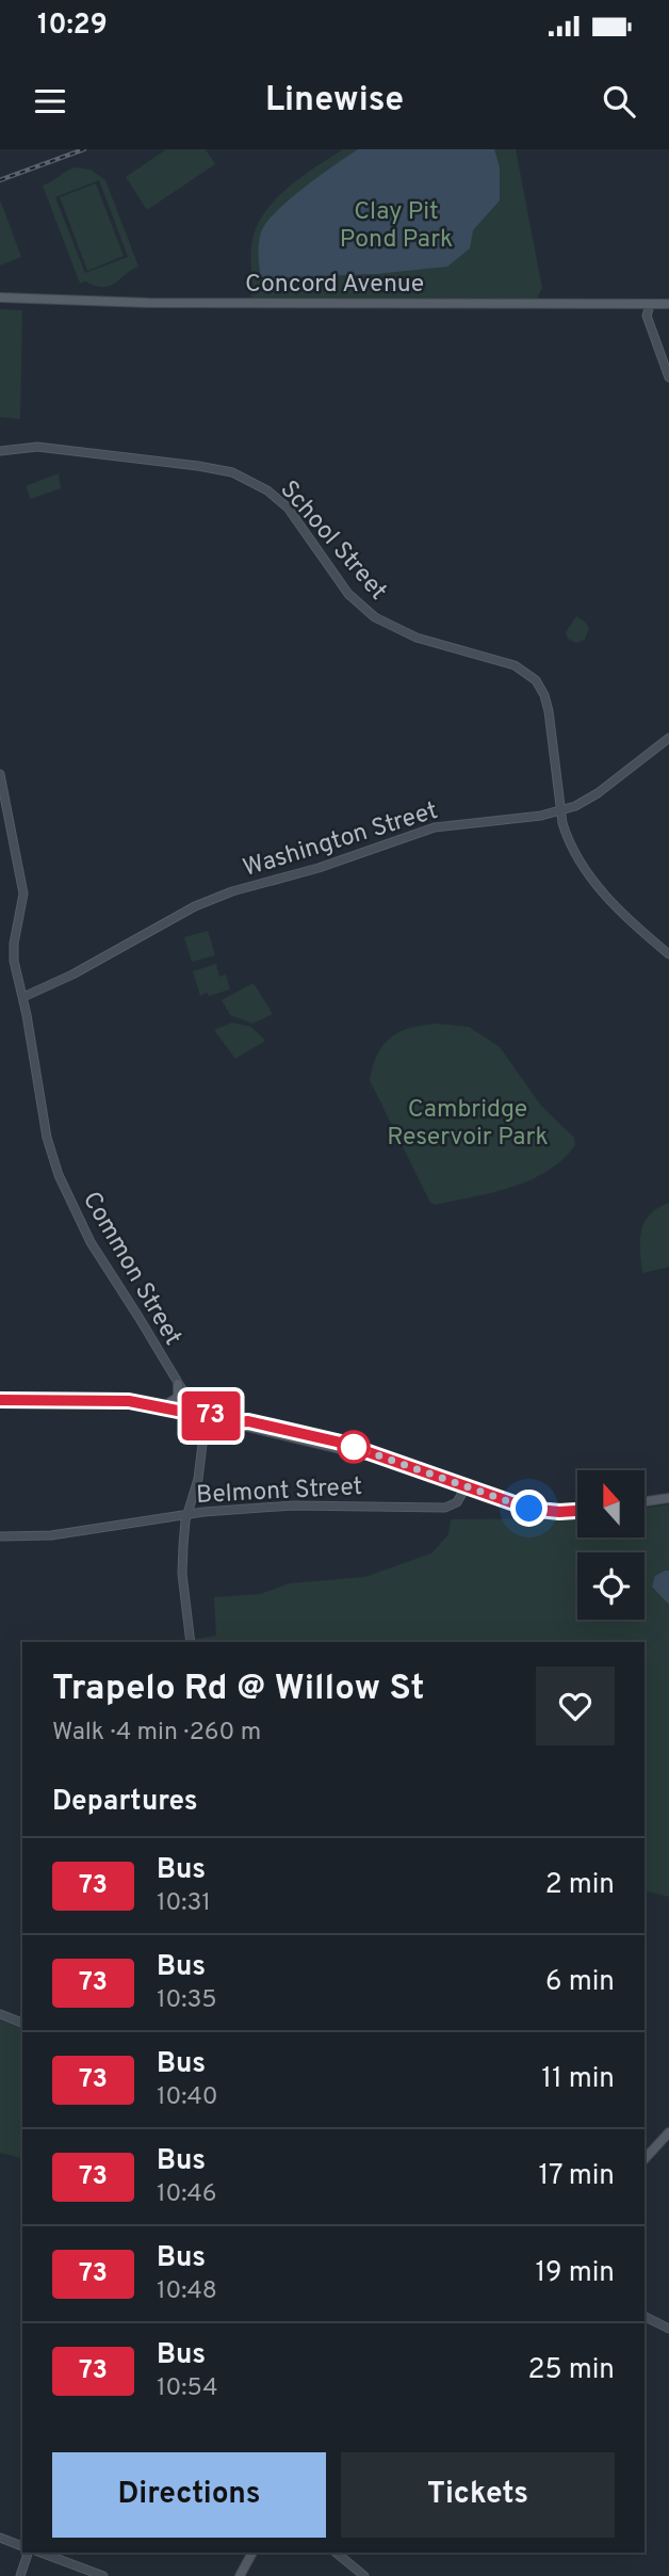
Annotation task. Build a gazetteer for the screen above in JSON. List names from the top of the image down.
{
  "streets": {
    "main road": ["Concord Avenue"],
    "street": [
      "School Street",
      "Washington Street",
      "Common Street",
      "Belmont Street"
    ]
  },
  "crossings": [
    ["School Street", "Washington Street"],
    ["Washington Street", "Common Street"],
    ["Common Street", "Belmont Street"]
  ],
  "parks": ["Clay Pit Pond Park", "Cambridge Reservoir Park"],
  "lines": ["bus line 73"],
  "north": "top",
  "page": {
    "status": "10:29",
    "header": "Linewise",
    "on_map": "73",
    "heading": [
      ["Trapelo Rd @ Willow St", "Walk · 4 min · 260 m"],
      "Departures"
    ],
    "list": [
      {
        "mark": "73",
        "name": "Bus",
        "note": "10:31",
        "value": "2 min"
      },
      {
        "mark": "73",
        "name": "Bus",
        "note": "10:35",
        "value": "6 min"
      },
      {
        "mark": "73",
        "name": "Bus",
        "note": "10:40",
        "value": "11 min"
      },
      {
        "mark": "73",
        "name": "Bus",
        "note": "10:46",
        "value": "17 min"
      },
      {
        "mark": "73",
        "name": "Bus",
        "note": "10:48",
        "value": "19 min"
      },
      {
        "mark": "73",
        "name": "Bus",
        "note": "10:54",
        "value": "25 min"
      }
    ],
    "buttons": ["Directions", "Tickets"]
  }
}
